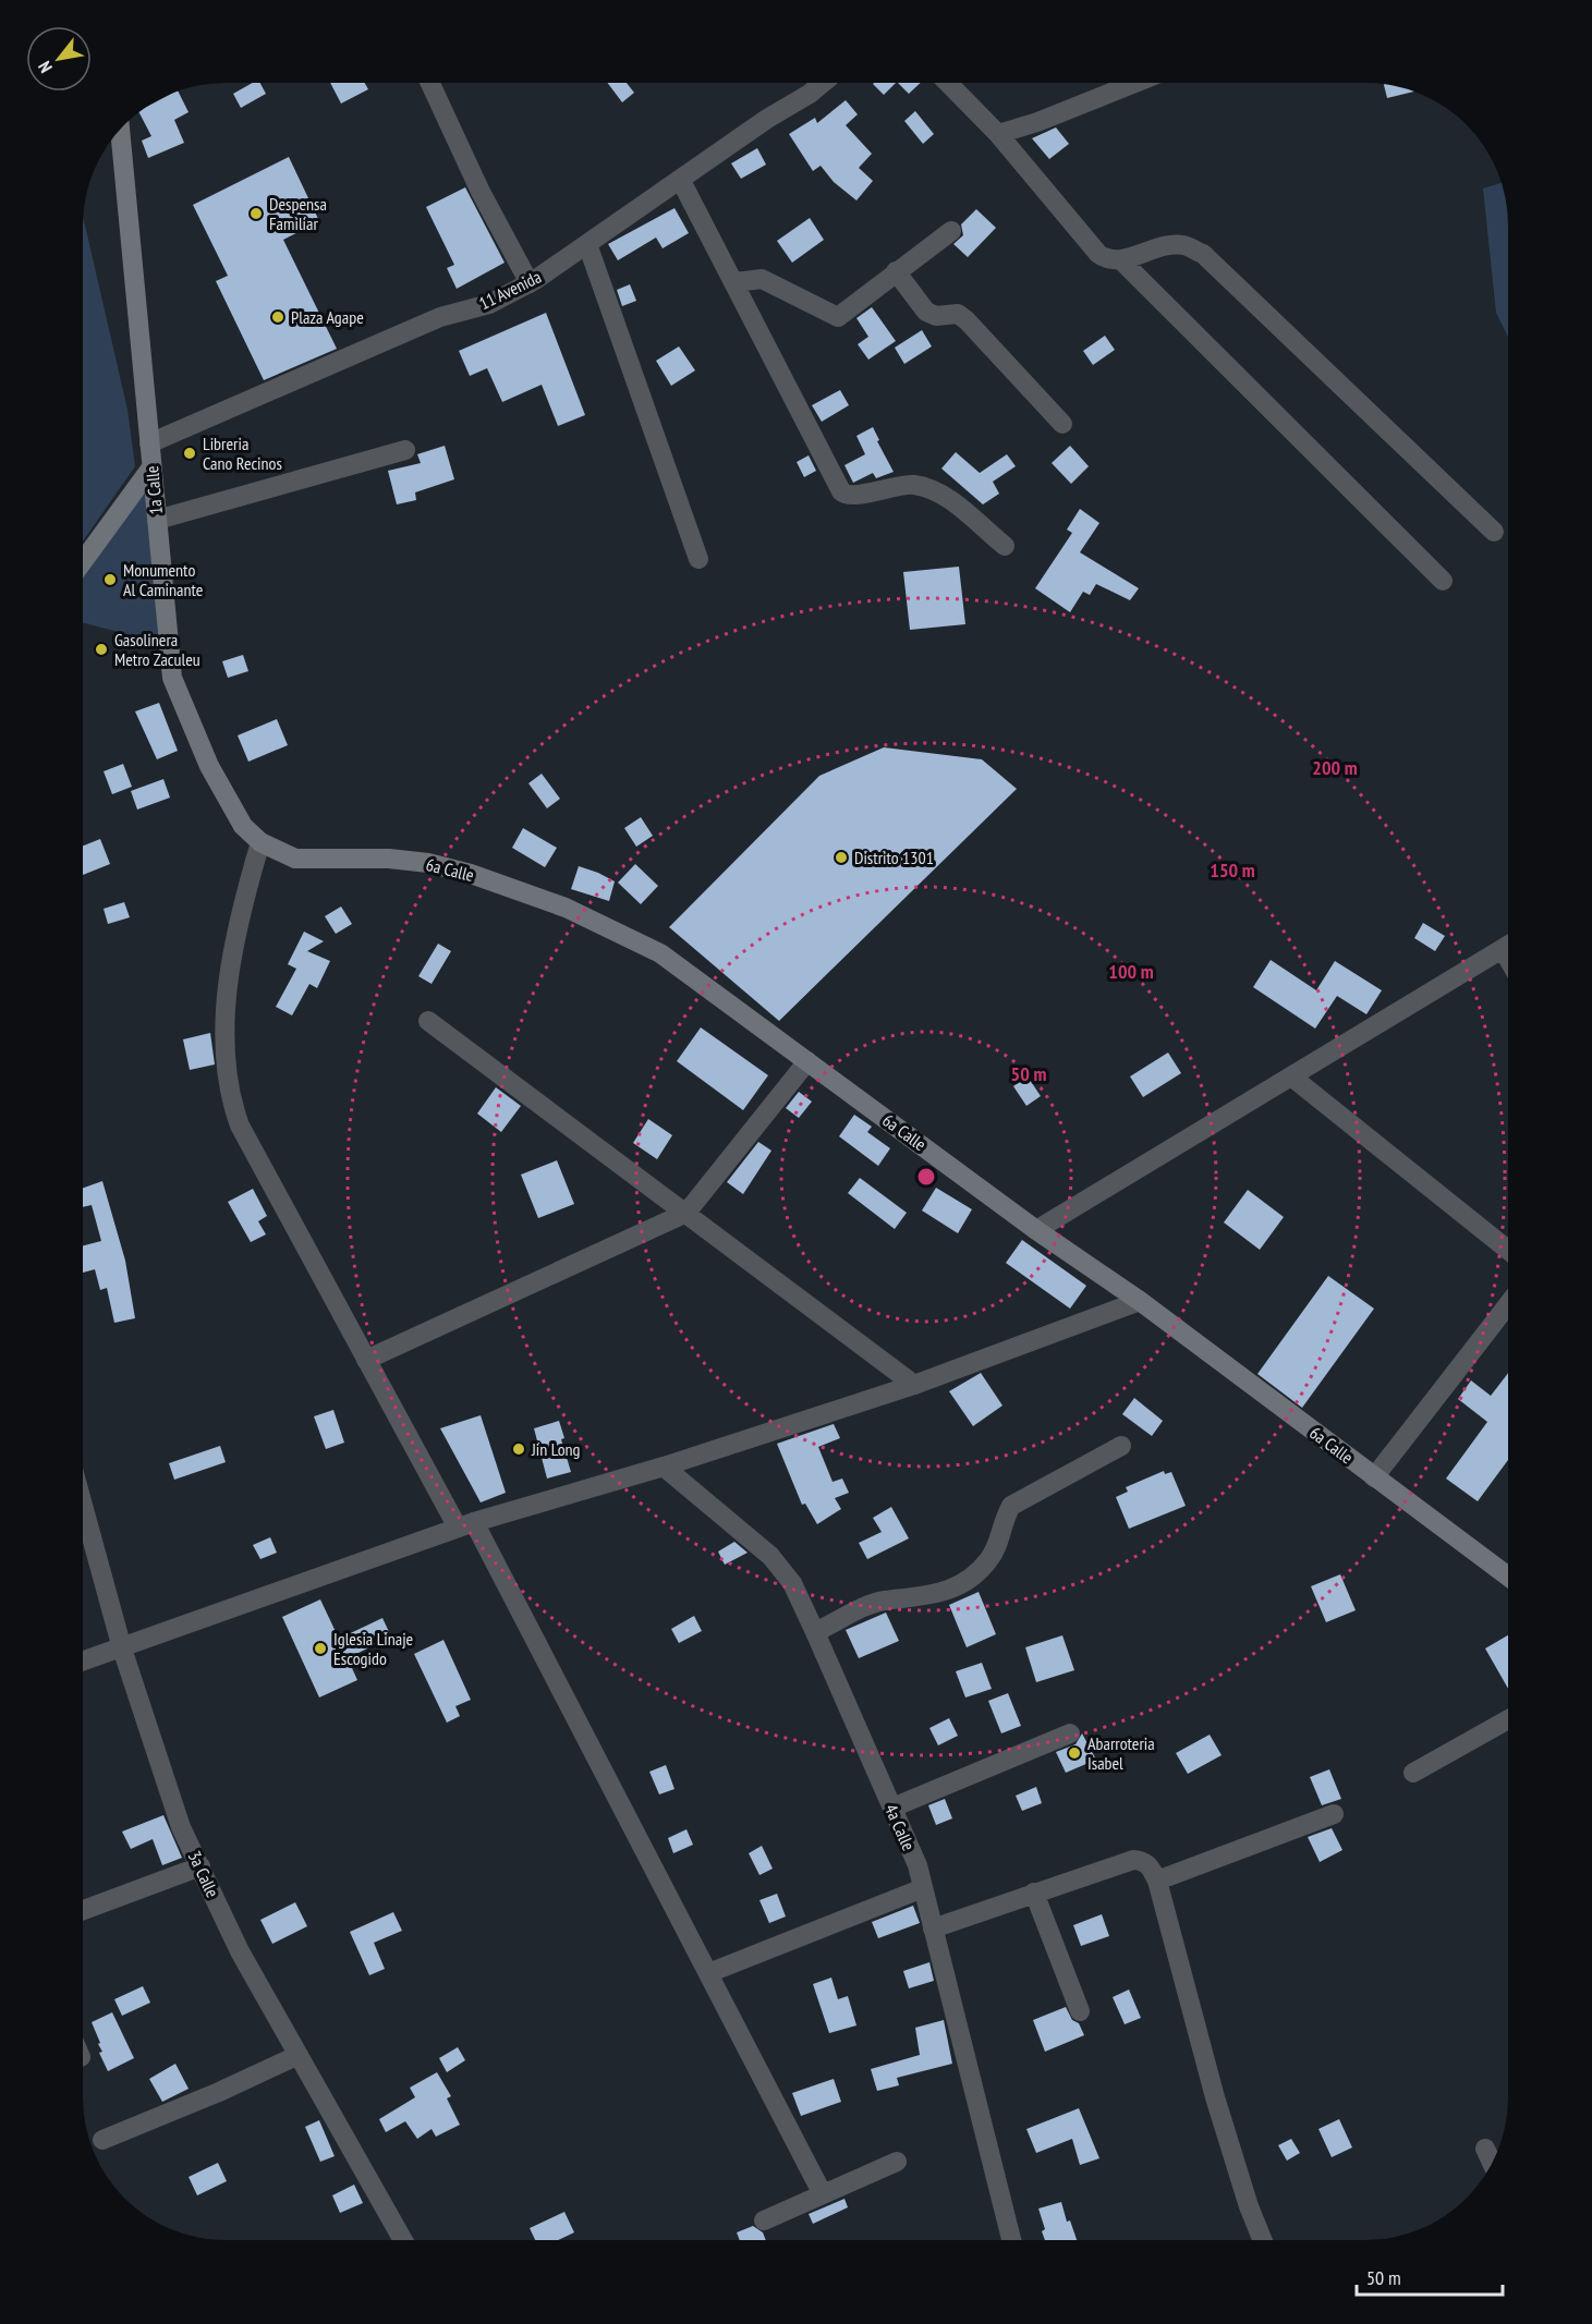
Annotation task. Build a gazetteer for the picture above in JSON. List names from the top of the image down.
{
  "streets": {
    "main road": ["1a Calle", "6a Calle"],
    "street": ["11 Avenida", "4a Calle", "3a Calle"]
  },
  "crossings": [
    ["11 Avenida", "1a Calle"],
    ["1a Calle", "6a Calle"]
  ],
  "places": [
    "Despensa Familiar",
    "Plaza Agape",
    "Libreria Cano Recinos",
    "Monumento Al Caminante",
    "Gasolinera Metro Zaculeu",
    "Distrito 1301",
    "Jin Long",
    "Iglesia Linaje Escogido",
    "Abarroteria Isabel"
  ],
  "scale_bar": "50 m",
  "north": "bottom left",
  "rings": [
    "200 m",
    "150 m",
    "100 m",
    "50 m"
  ]
}
